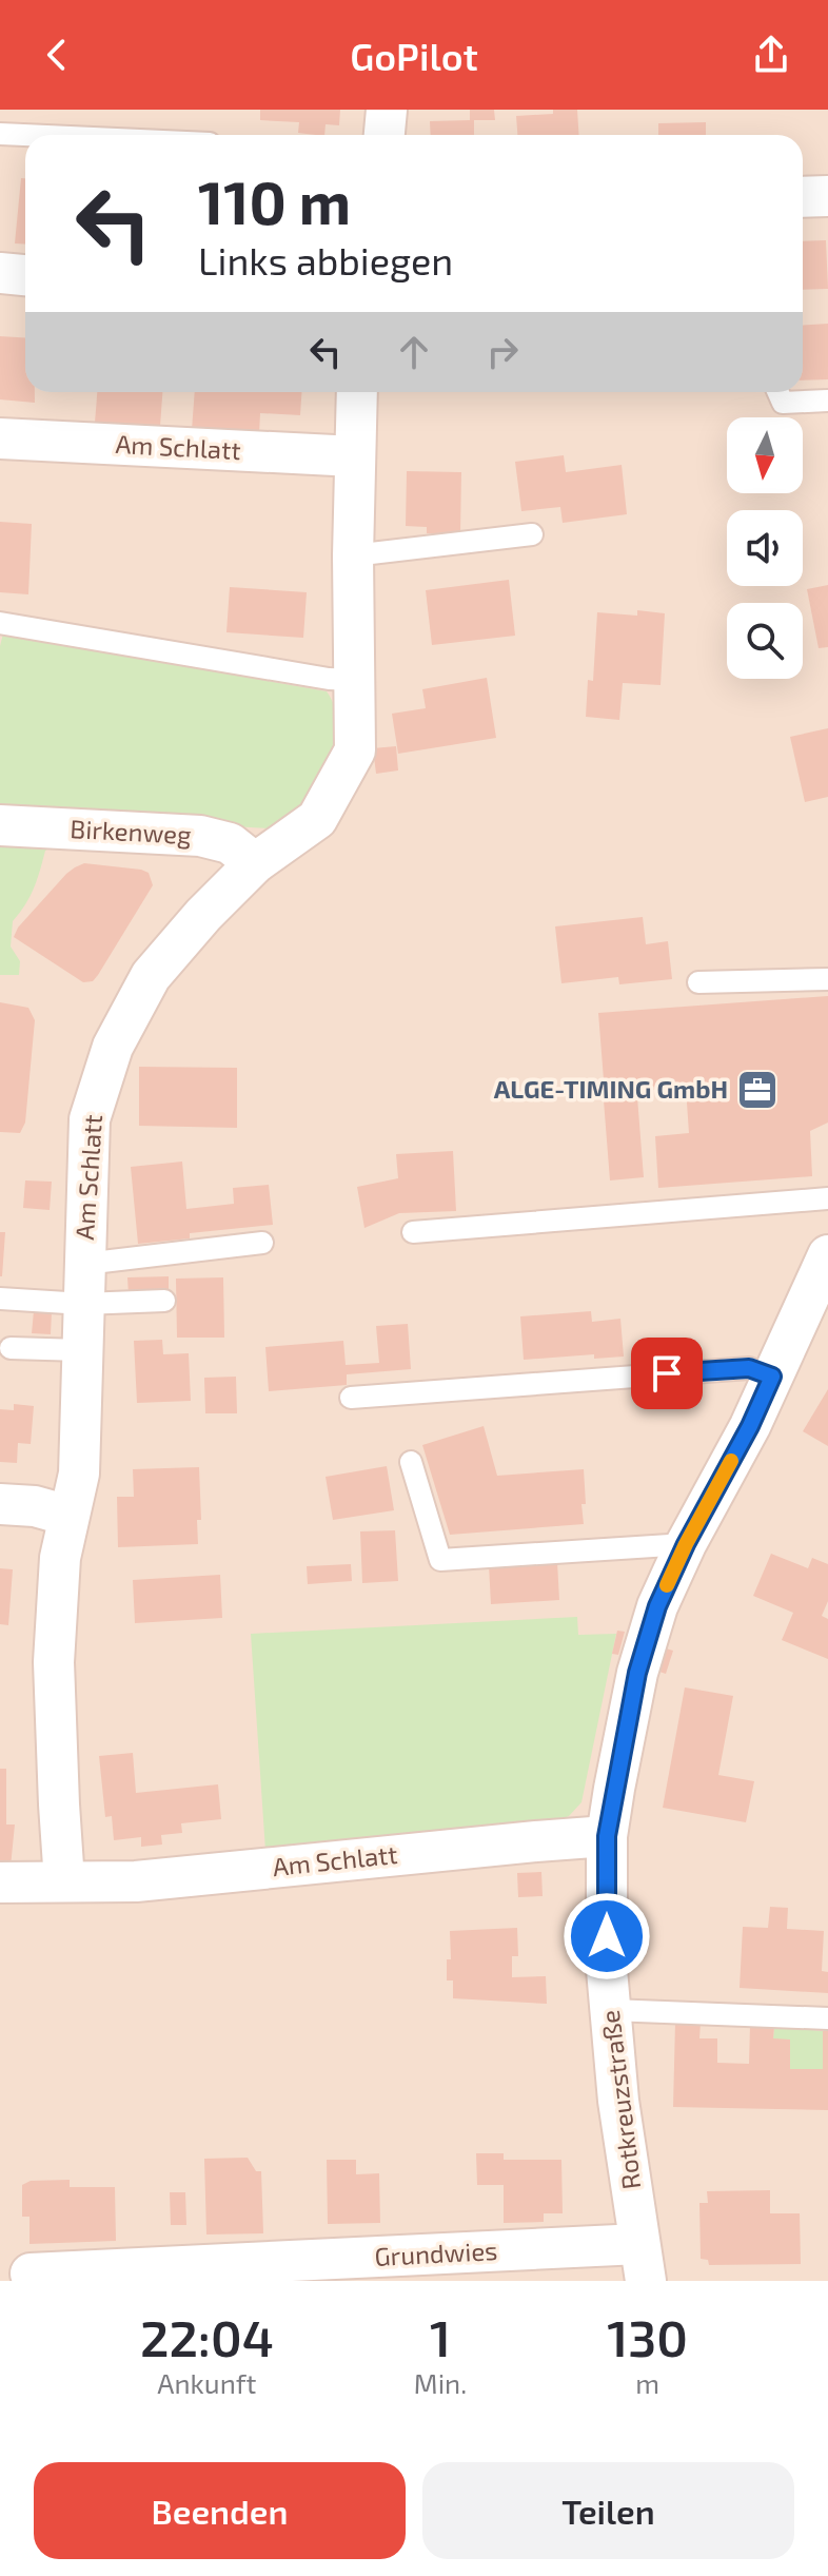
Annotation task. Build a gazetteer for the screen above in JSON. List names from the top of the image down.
{
  "streets": {
    "street": [
      "Am Schlatt",
      "Birkenweg",
      "Rotkreuzstraße",
      "Grundwies"
    ]
  },
  "crossings": [
    ["Am Schlatt", "Birkenweg"],
    ["Am Schlatt", "Rotkreuzstraße"],
    ["Rotkreuzstraße", "Grundwies"]
  ],
  "places": {
    "office": ["ALGE-TIMING GmbH"]
  },
  "north": "bottom",
  "page": {
    "header": "GoPilot",
    "turn": ["110 m", "Links abbiegen"],
    "eta": [
      "22:04",
      "Ankunft",
      "1",
      "Min.",
      "130",
      "m"
    ],
    "buttons": ["Beenden", "Teilen"]
  }
}
